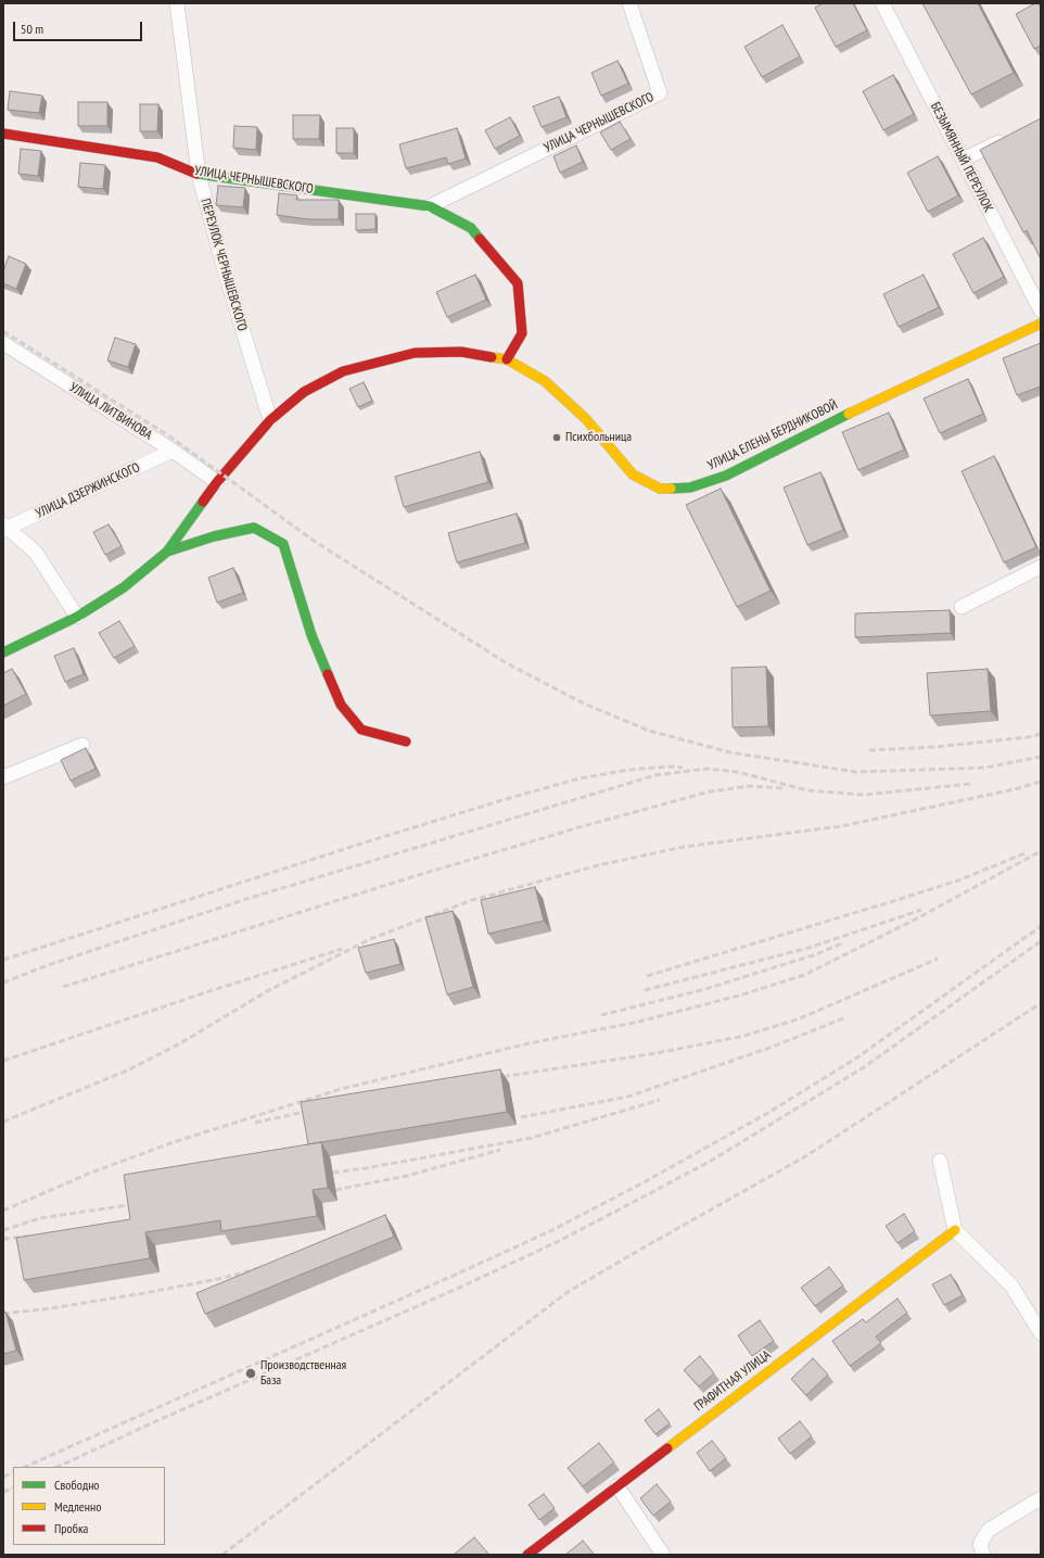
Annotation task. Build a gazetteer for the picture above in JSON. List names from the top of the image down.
{
  "streets": {
    "street": [
      "УЛИЦА ЧЕРНЫШЕВСКОГО",
      "БЕЗЫМЯННЫЙ ПЕРЕУЛОК",
      "ПЕРЕУЛОК ЧЕРНЫШЕВСКОГО",
      "УЛИЦА ЛИТВИНОВА",
      "УЛИЦА ЕЛЕНЫ БЕРДНИКОВОЙ",
      "УЛИЦА ДЗЕРЖИНСКОГО",
      "ГРАФИТНАЯ УЛИЦА"
    ]
  },
  "crossings": [
    ["УЛИЦА ЧЕРНЫШЕВСКОГО", "ПЕРЕУЛОК ЧЕРНЫШЕВСКОГО"],
    ["УЛИЦА ЧЕРНЫШЕВСКОГО", "УЛИЦА ЕЛЕНЫ БЕРДНИКОВОЙ"],
    ["ПЕРЕУЛОК ЧЕРНЫШЕВСКОГО", "УЛИЦА ЕЛЕНЫ БЕРДНИКОВОЙ"],
    ["УЛИЦА ЛИТВИНОВА", "УЛИЦА ЕЛЕНЫ БЕРДНИКОВОЙ"],
    ["УЛИЦА ЛИТВИНОВА", "УЛИЦА ДЗЕРЖИНСКОГО"]
  ],
  "places": ["Психбольница", "Производственная База"],
  "legend": ["Свободно", "Медленно", "Пробка"],
  "scale_bar": "50 m"
}
